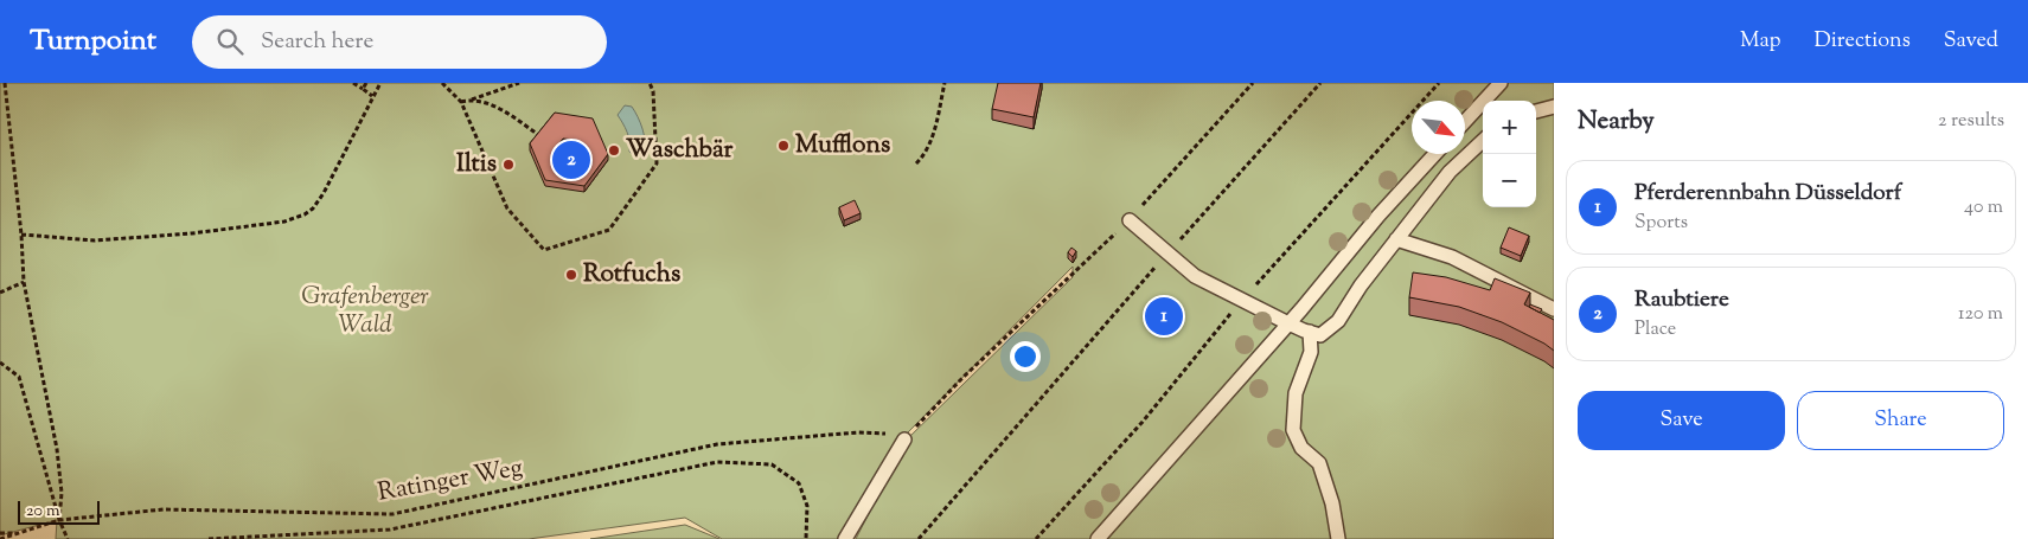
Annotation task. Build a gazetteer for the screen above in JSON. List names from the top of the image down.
{
  "streets": {
    "path": ["Ratinger Weg"]
  },
  "parks": ["Grafenberger Wald"],
  "places": [
    "Mufflons",
    "Waschbär",
    "Iltis",
    "Rotfuchs"
  ],
  "scale_bar": "20 m",
  "north": "bottom right",
  "page": {
    "header": "Turnpoint",
    "search": "Search here",
    "nav": ["Map", "Directions", "Saved"],
    "heading": ["Nearby", "2 results"],
    "map_buttons": ["+", "−"],
    "pins": ["2", "1"],
    "list": [
      {
        "mark": "1",
        "name": "Pferderennbahn Düsseldorf",
        "note": "Sports",
        "value": "40 m"
      },
      {
        "mark": "2",
        "name": "Raubtiere",
        "note": "Place",
        "value": "120 m"
      }
    ],
    "buttons": ["Save", "Share"],
    "scale": "20 m"
  }
}
